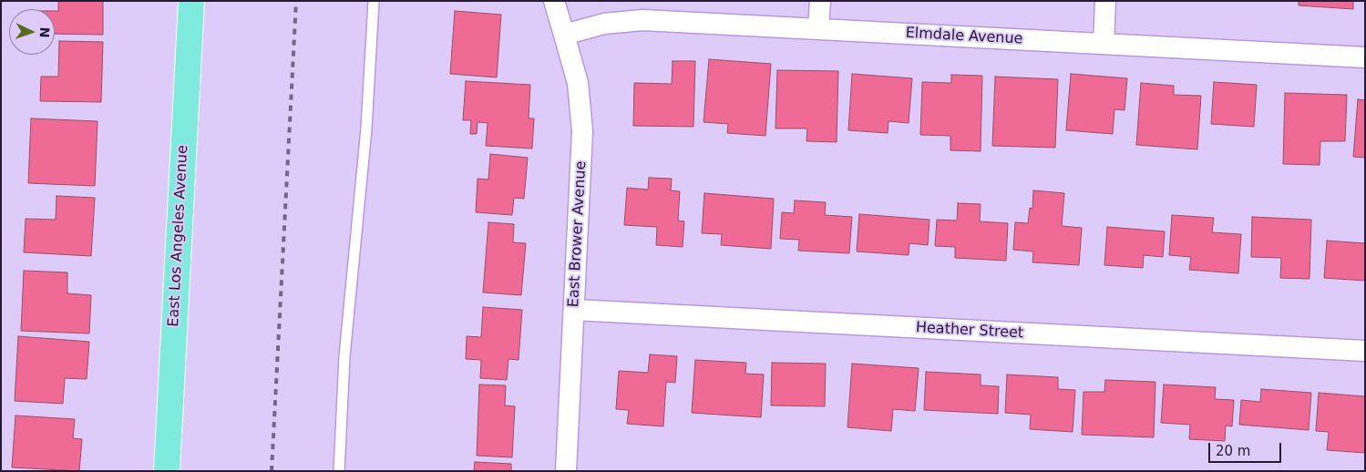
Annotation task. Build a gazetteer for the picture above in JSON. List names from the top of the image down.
{
  "streets": {
    "main road": ["East Los Angeles Avenue"],
    "street": ["Elmdale Avenue", "East Brower Avenue", "Heather Street"]
  },
  "crossings": [
    ["Elmdale Avenue", "East Brower Avenue"],
    ["East Brower Avenue", "Heather Street"]
  ],
  "scale_bar": "20 m",
  "north": "right"
}
